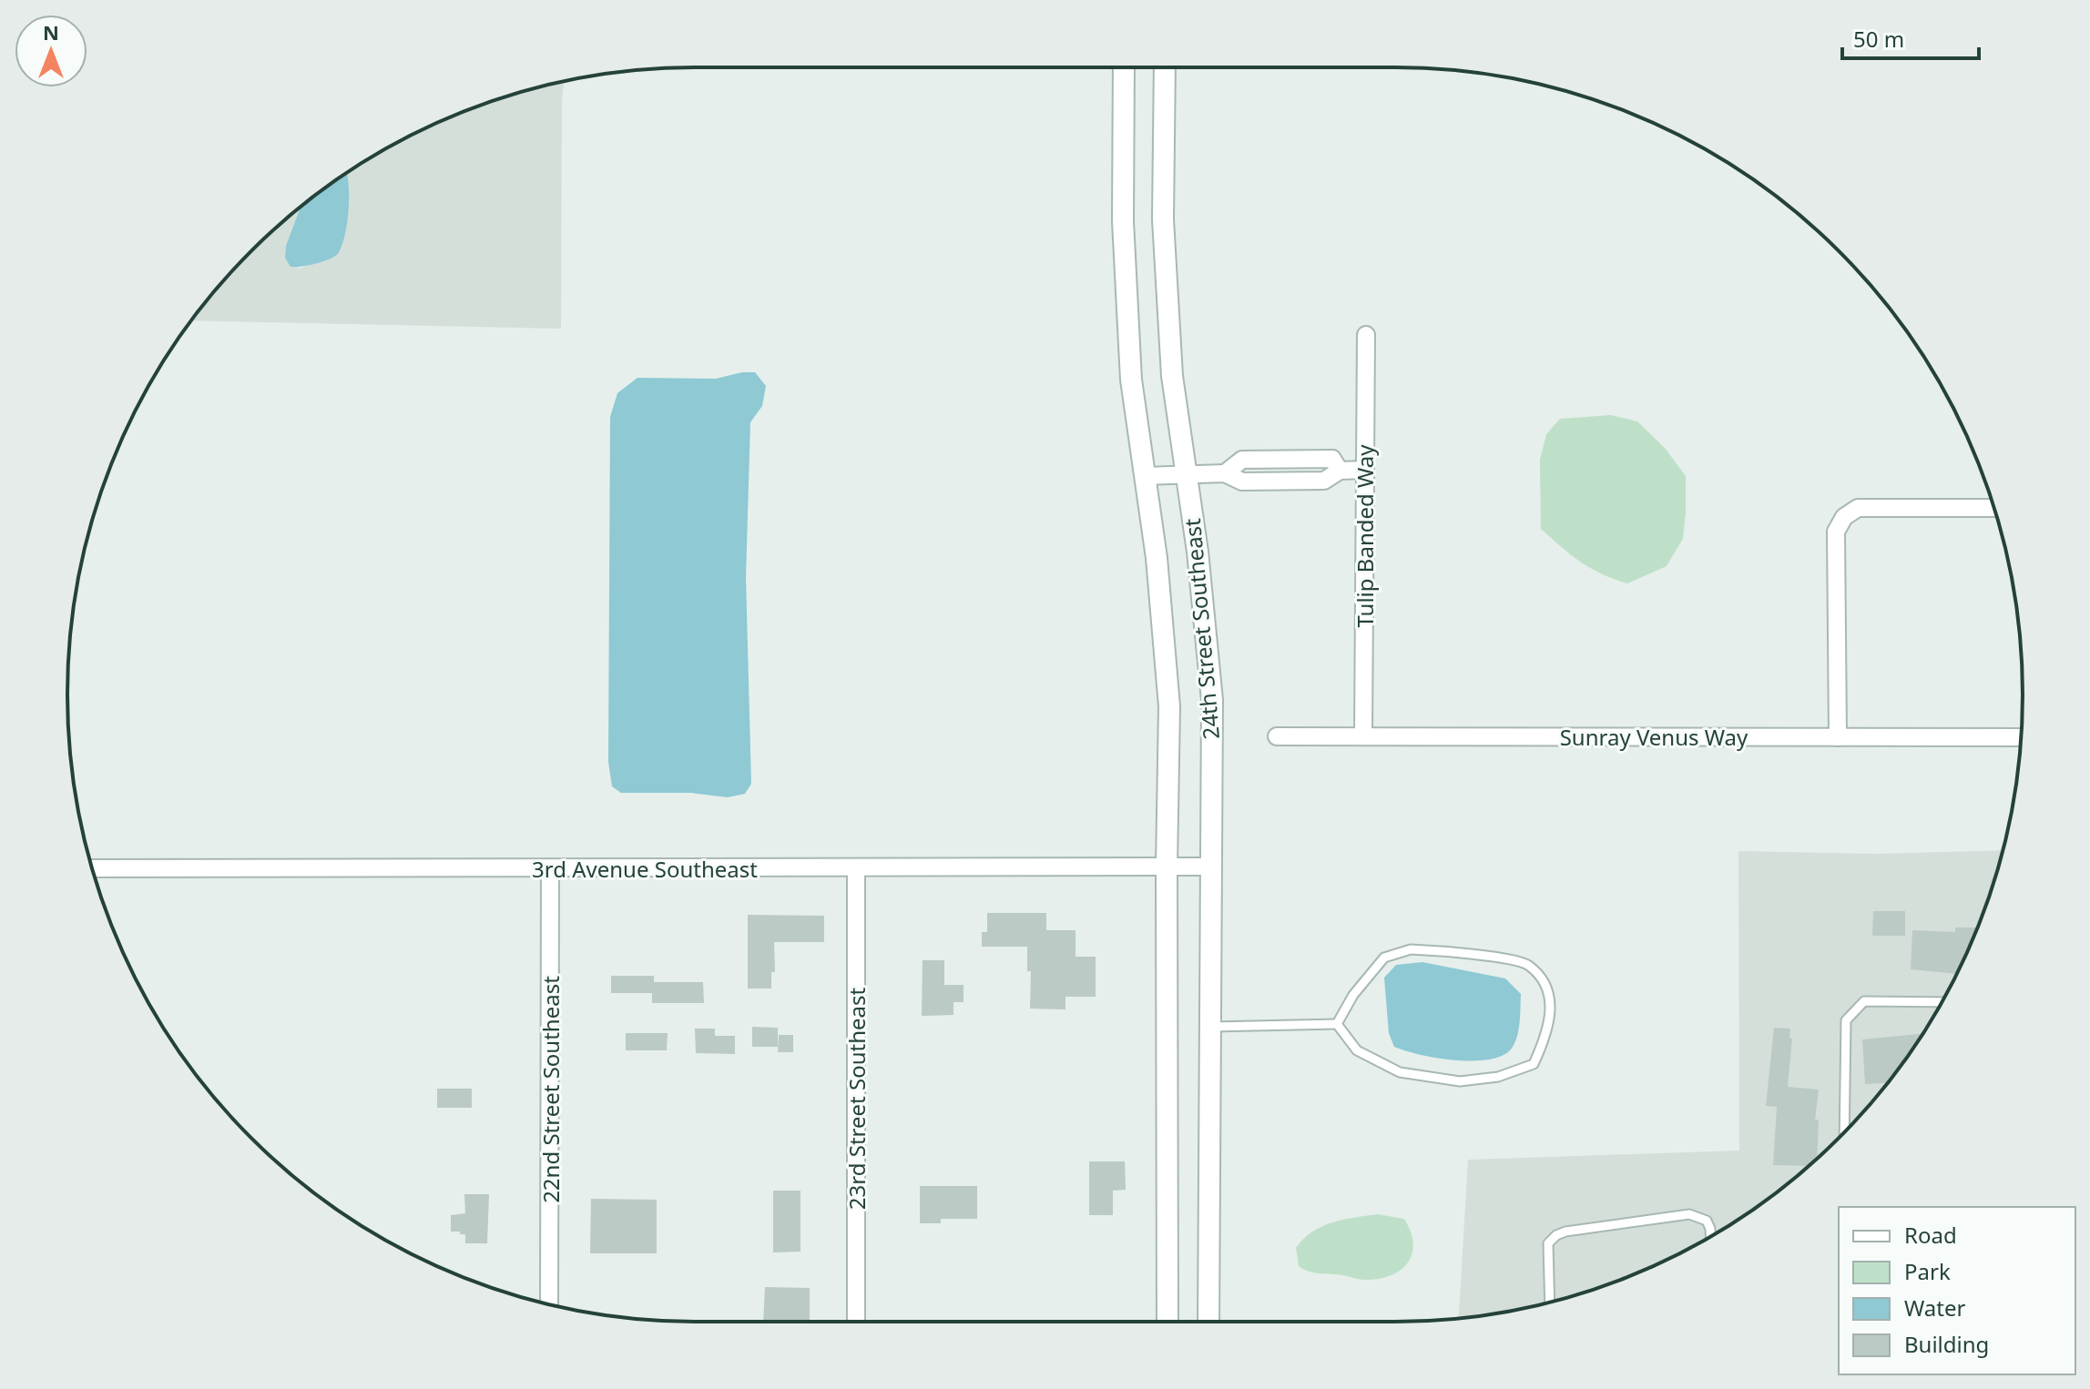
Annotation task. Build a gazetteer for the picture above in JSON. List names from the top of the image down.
{
  "streets": {
    "street": [
      "Tulip Banded Way",
      "24th Street Southeast",
      "Sunray Venus Way",
      "3rd Avenue Southeast",
      "22nd Street Southeast",
      "23rd Street Southeast"
    ]
  },
  "crossings": [
    ["Tulip Banded Way", "Sunray Venus Way"],
    ["24th Street Southeast", "3rd Avenue Southeast"],
    ["3rd Avenue Southeast", "22nd Street Southeast"],
    ["3rd Avenue Southeast", "23rd Street Southeast"]
  ],
  "legend": [
    "Road",
    "Park",
    "Water",
    "Building"
  ],
  "scale_bar": "50 m",
  "north": "top"
}
